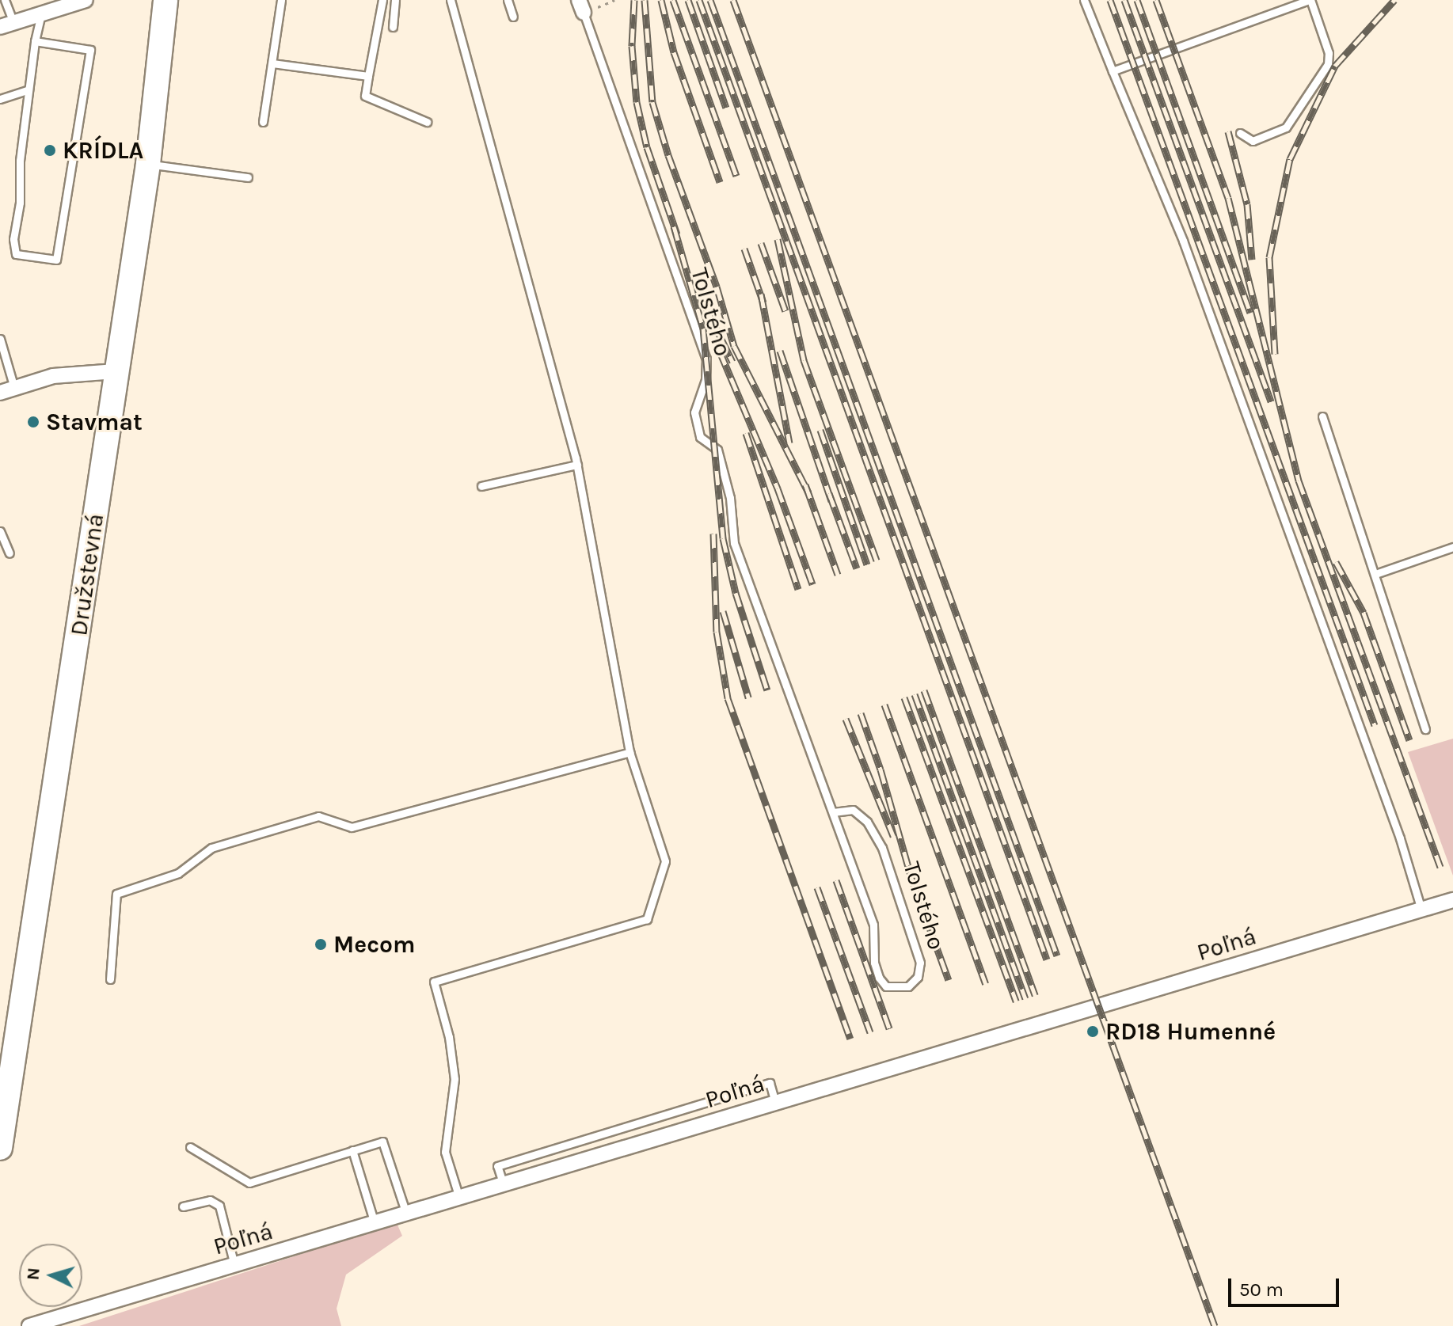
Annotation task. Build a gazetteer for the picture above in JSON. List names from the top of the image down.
{
  "streets": {
    "main road": ["Družstevná"],
    "street": ["Poľná"],
    "lane": ["Tolstého"]
  },
  "places": [
    "KRÍDLA",
    "Stavmat",
    "Mecom",
    "RD18 Humenné"
  ],
  "scale_bar": "50 m",
  "north": "left"
}
